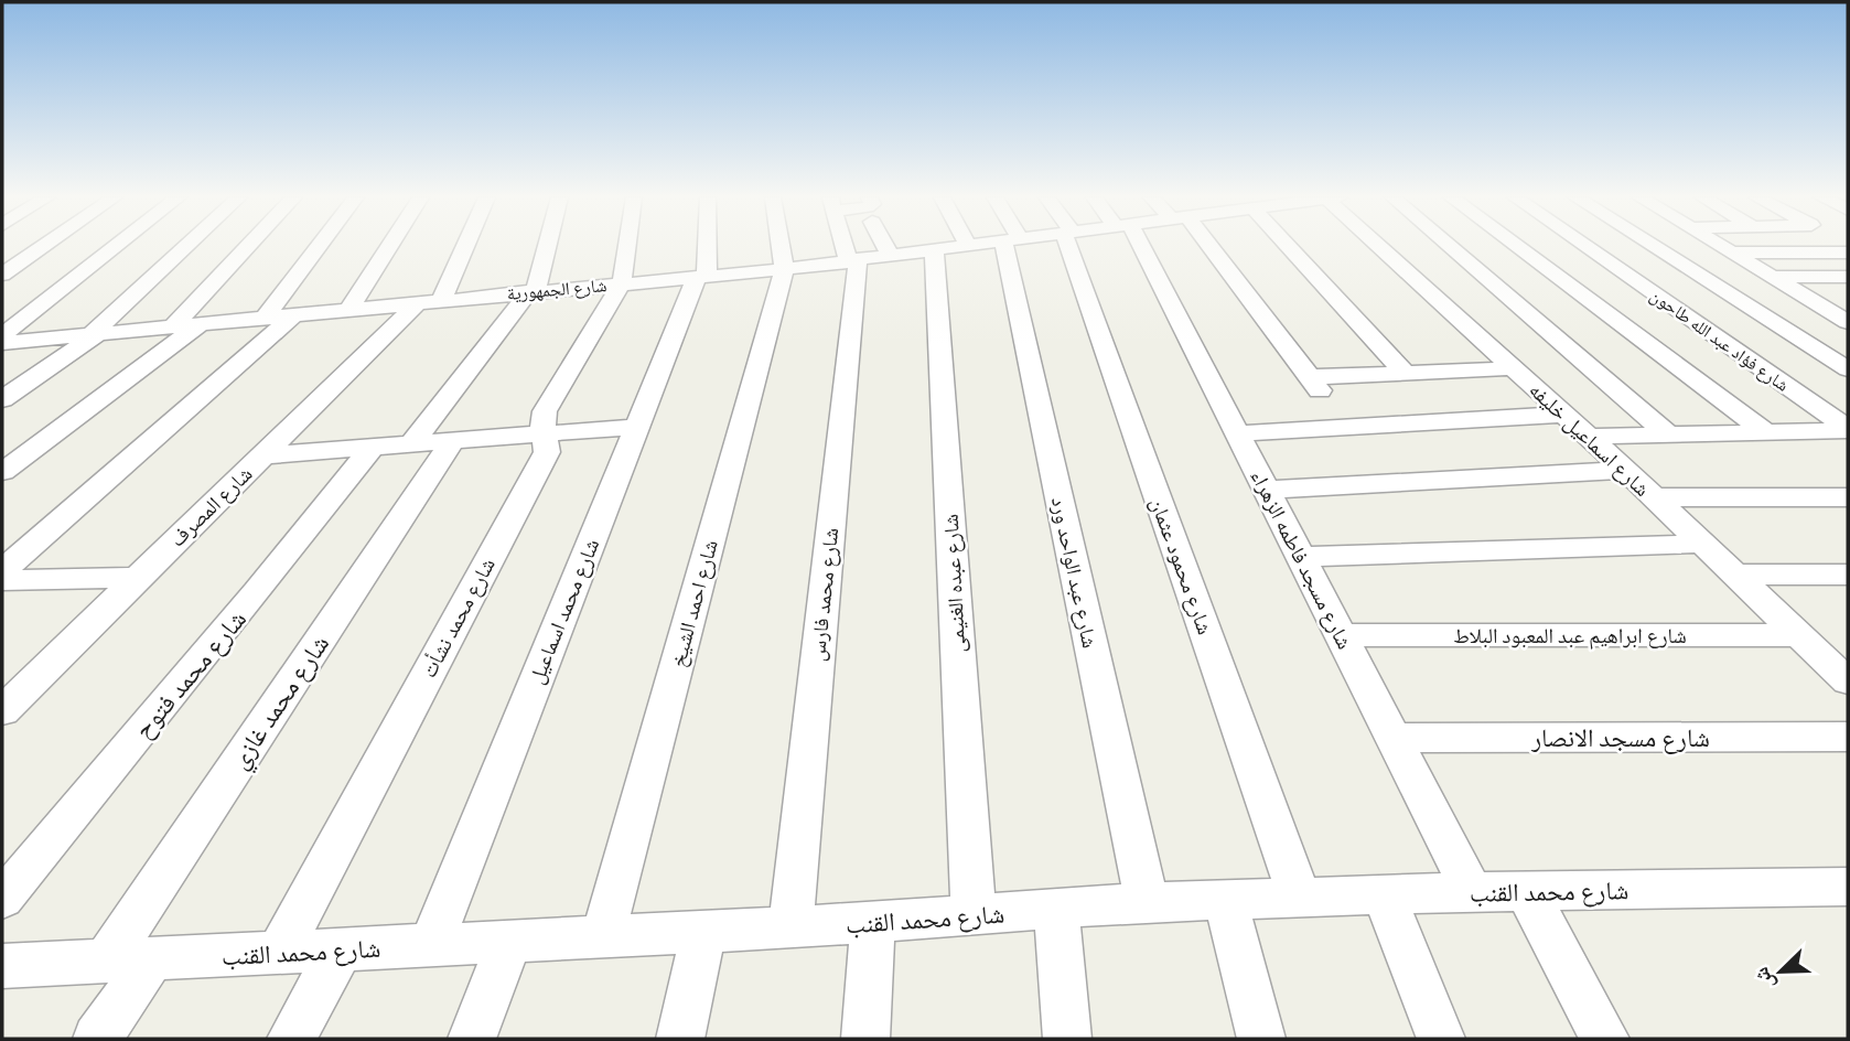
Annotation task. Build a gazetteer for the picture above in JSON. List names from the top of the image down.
{
  "streets": {
    "street": [
      "شارع الجمهورية",
      "شارع فؤاد عبد الله طاحون",
      "شارع اسماعيل خليفه",
      "شارع المصرف",
      "شارع مسجد فاطمه الزهراء",
      "شارع محمود عثمان",
      "شارع عبد الواحد ورد",
      "شارع عبده الغنيمى",
      "شارع محمد فارس",
      "شارع احمد الشيخ",
      "شارع محمد اسماعيل",
      "شارع محمد نشأت",
      "شارع ابراهيم عبد المعبود البلاط",
      "شارع محمد فتوح",
      "شارع محمد غازي",
      "شارع مسجد الانصار",
      "شارع محمد القنب"
    ]
  },
  "crossings": [
    ["شارع الجمهورية", "شارع المصرف"],
    ["شارع الجمهورية", "شارع عبده الغنيمى"],
    ["شارع الجمهورية", "شارع محمد فارس"],
    ["شارع الجمهورية", "شارع احمد الشيخ"],
    ["شارع الجمهورية", "شارع محمد اسماعيل"],
    ["شارع الجمهورية", "شارع محمد نشأت"],
    ["شارع اسماعيل خليفه", "شارع ابراهيم عبد المعبود البلاط"],
    ["شارع مسجد فاطمه الزهراء", "شارع ابراهيم عبد المعبود البلاط"],
    ["شارع مسجد فاطمه الزهراء", "شارع مسجد الانصار"],
    ["شارع مسجد فاطمه الزهراء", "شارع محمد القنب"],
    ["شارع محمود عثمان", "شارع محمد القنب"],
    ["شارع عبد الواحد ورد", "شارع محمد القنب"],
    ["شارع عبده الغنيمى", "شارع محمد القنب"],
    ["شارع محمد فارس", "شارع محمد القنب"],
    ["شارع احمد الشيخ", "شارع محمد القنب"],
    ["شارع محمد اسماعيل", "شارع محمد القنب"],
    ["شارع محمد نشأت", "شارع محمد القنب"],
    ["شارع محمد غازي", "شارع محمد القنب"]
  ],
  "north": "bottom left"
}
